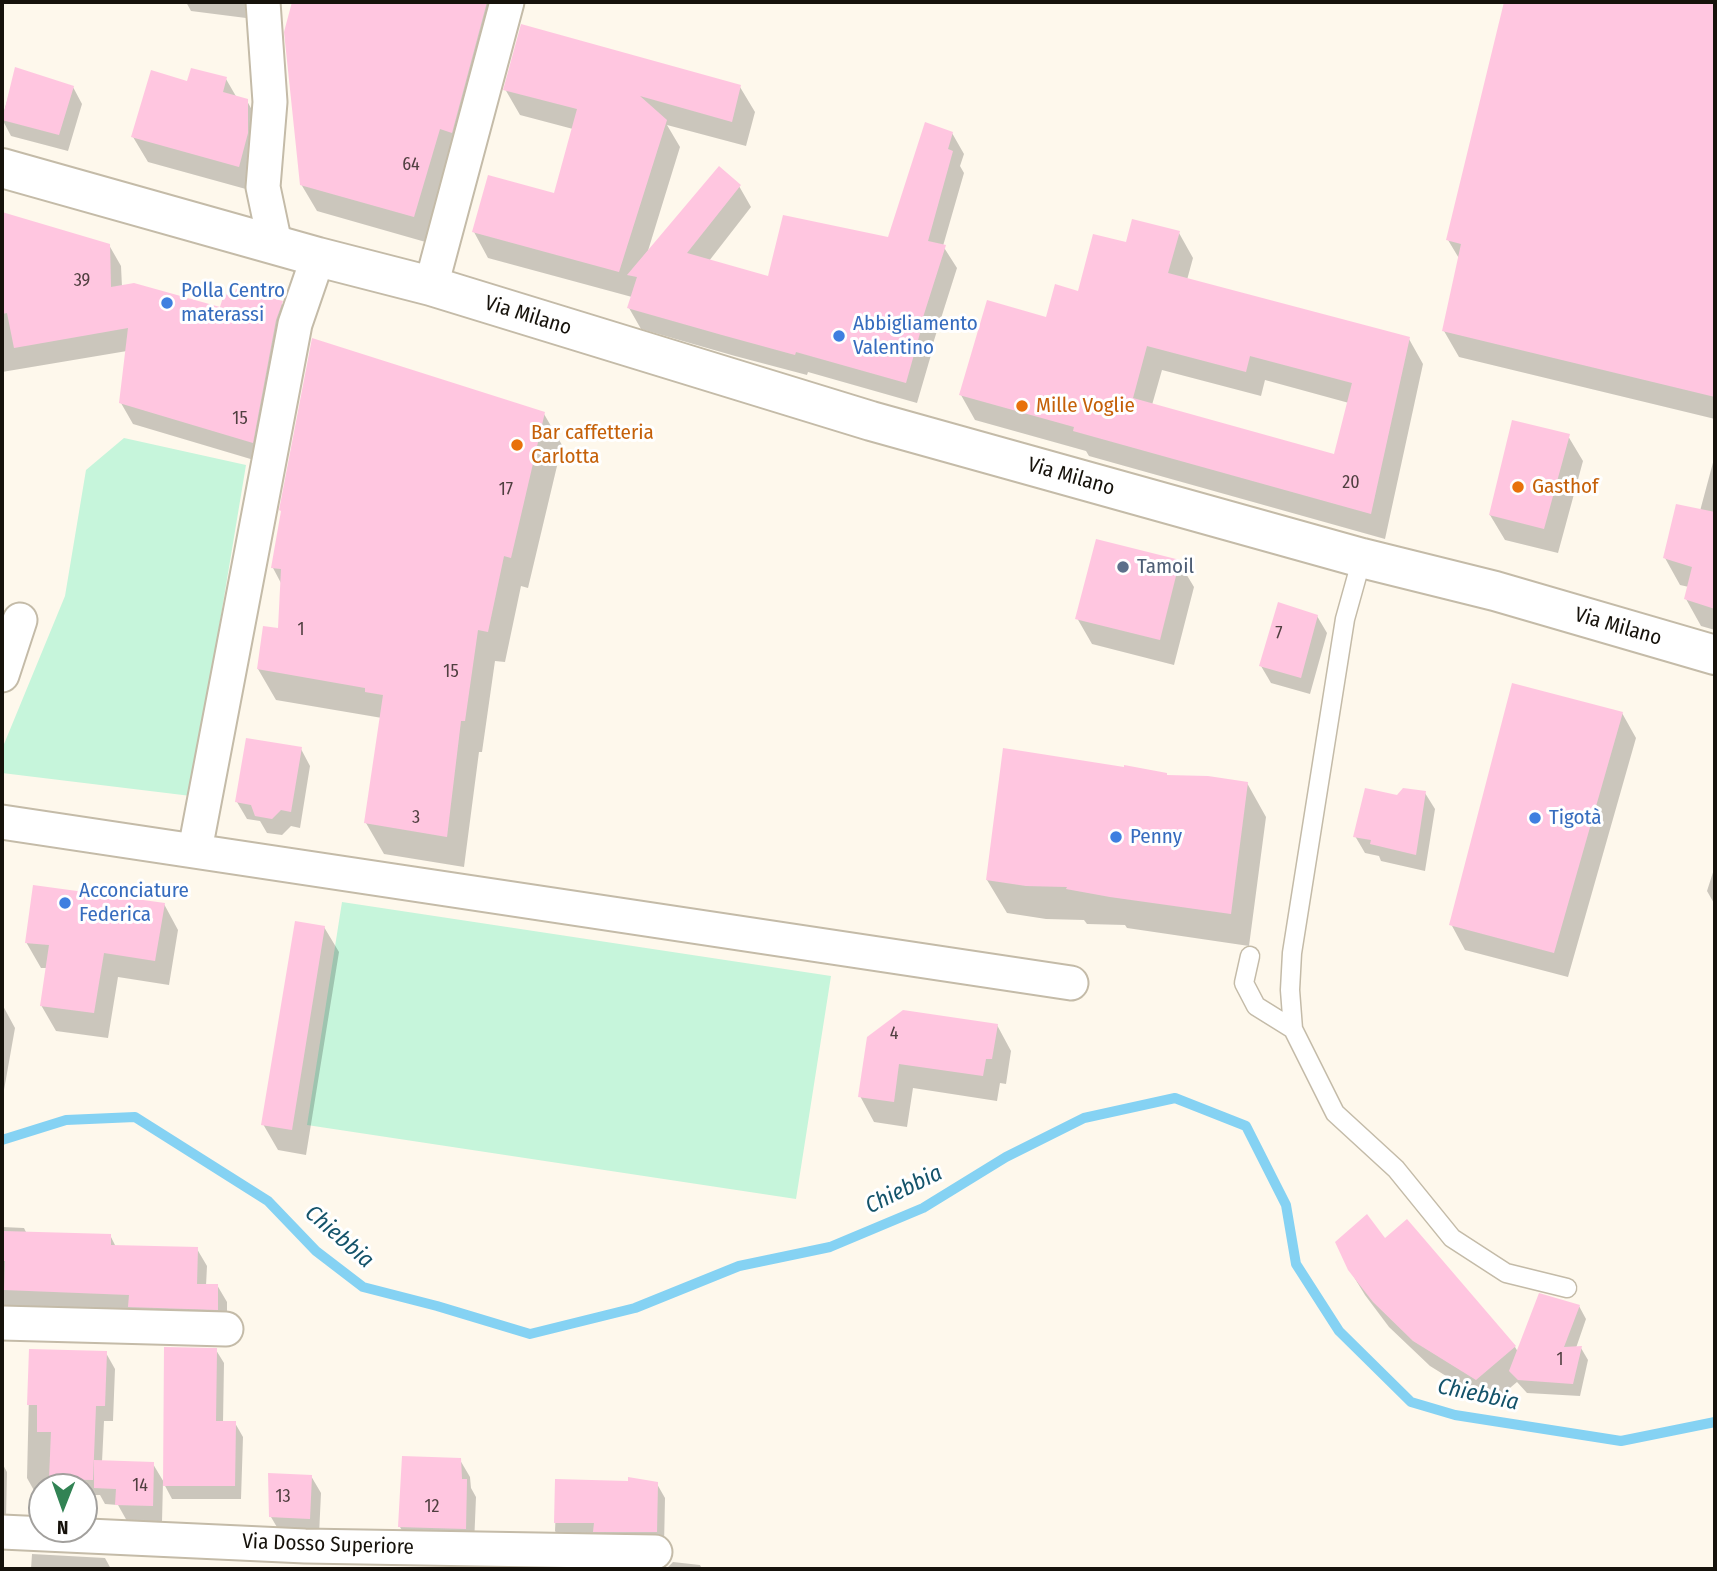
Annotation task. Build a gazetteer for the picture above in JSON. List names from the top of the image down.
{
  "streets": {
    "main road": ["Via Milano"],
    "street": ["Via Dosso Superiore"]
  },
  "water": ["Chiebbia"],
  "places": [
    "Polla Centro materassi",
    "Abbigliamento Valentino",
    "Mille Voglie",
    "Bar caffetteria Carlotta",
    "Gasthof",
    "Tamoil",
    "Tigotà",
    "Penny",
    "Acconciature Federica"
  ],
  "house_numbers": [
    "64",
    "39",
    "15",
    "20",
    "17",
    "1",
    "7",
    "15",
    "3",
    "4",
    "1",
    "14",
    "13",
    "12"
  ],
  "north": "bottom"
}
